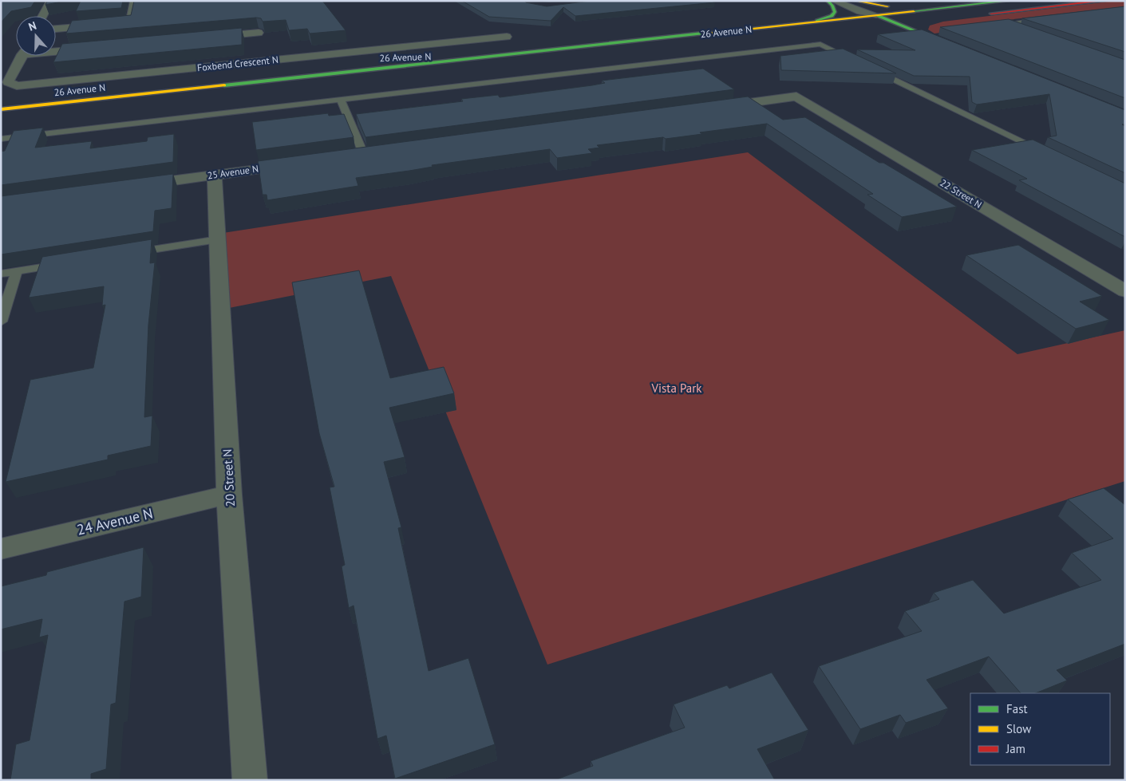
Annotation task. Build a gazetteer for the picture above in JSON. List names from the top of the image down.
{
  "streets": {
    "main road": ["26 Avenue N"],
    "street": [
      "Foxbend Crescent N",
      "25 Avenue N",
      "22 Street N",
      "20 Street N",
      "24 Avenue N"
    ]
  },
  "crossings": [
    ["25 Avenue N", "20 Street N"],
    ["20 Street N", "24 Avenue N"]
  ],
  "parks": ["Vista Park"],
  "legend": ["Fast", "Slow", "Jam"],
  "north": "top"
}
